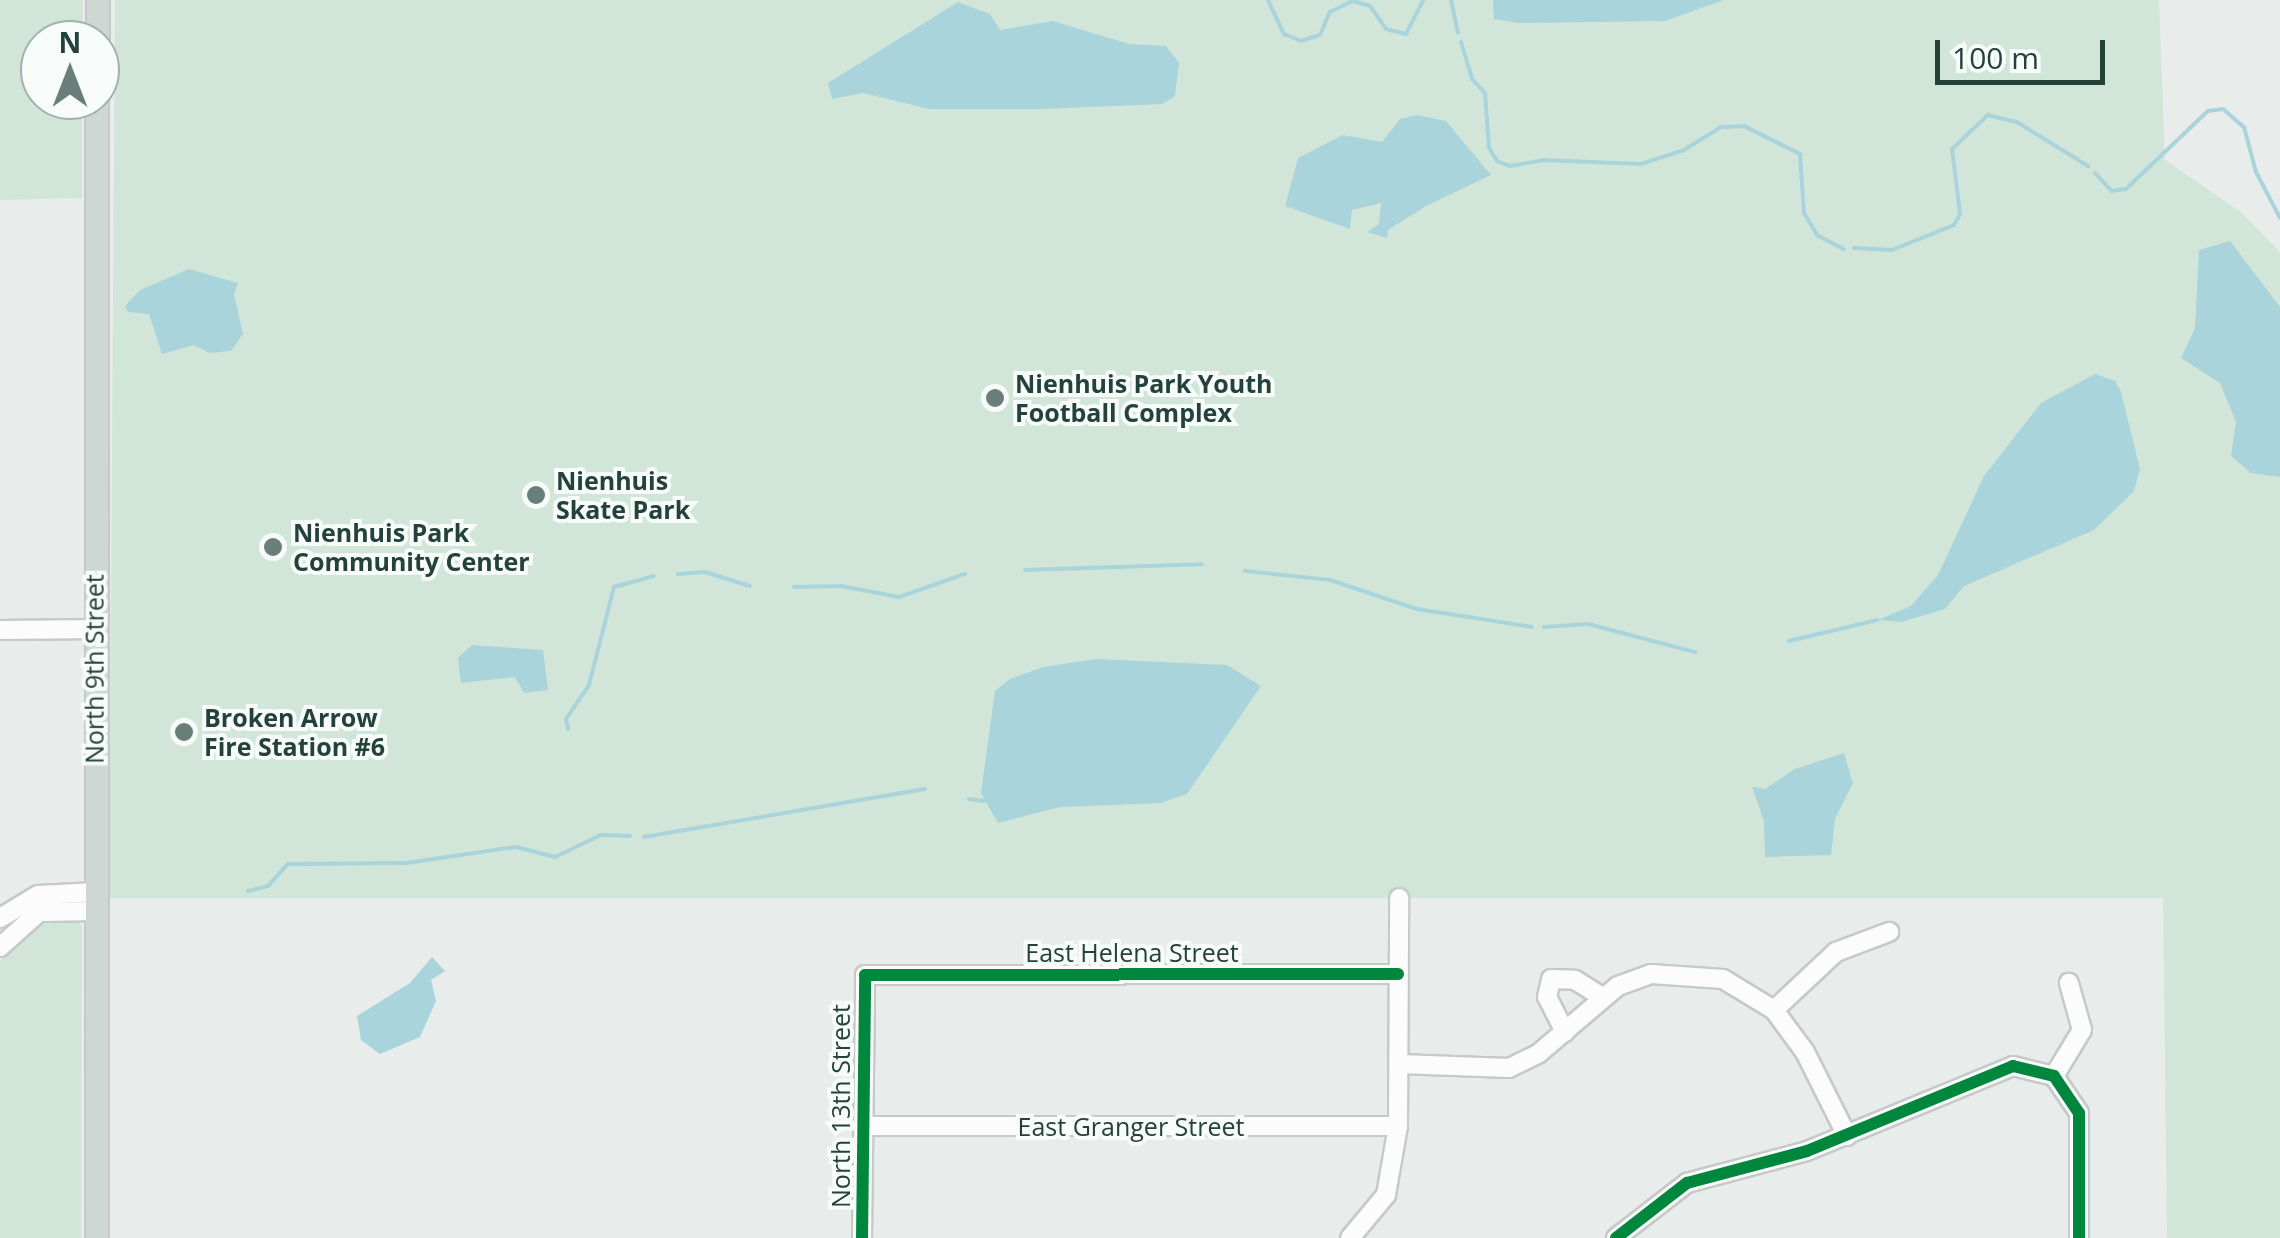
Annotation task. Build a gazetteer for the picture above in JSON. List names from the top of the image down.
{
  "streets": {
    "main road": ["North 9th Street"],
    "street": ["East Helena Street", "North 13th Street", "East Granger Street"]
  },
  "crossings": [
    ["East Helena Street", "North 13th Street"],
    ["North 13th Street", "East Granger Street"]
  ],
  "places": [
    "Nienhuis Park Youth Football Complex",
    "Nienhuis Skate Park",
    "Nienhuis Park Community Center",
    "Broken Arrow Fire Station #6"
  ],
  "scale_bar": "100 m",
  "north": "top"
}
